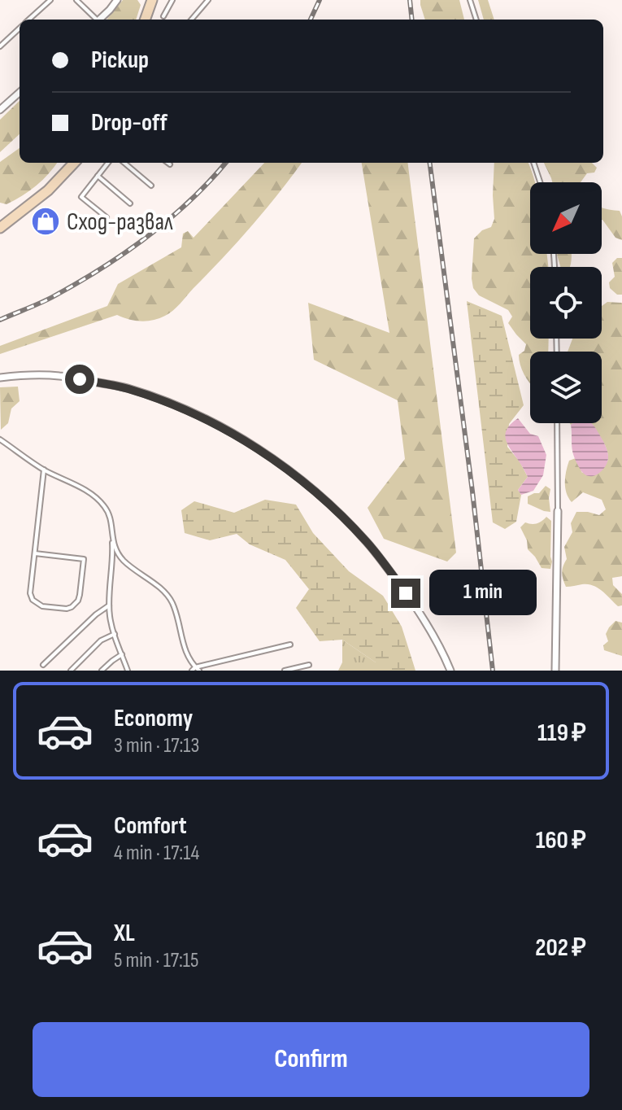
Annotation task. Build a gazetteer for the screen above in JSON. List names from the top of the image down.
{
  "places": {
    "shop": ["Сход-развал"]
  },
  "north": "bottom left",
  "page": {
    "banner": ["Pickup", "Drop-off"],
    "bubble": "1 min",
    "list": [
      {
        "name": "Economy",
        "note": "3 min · 17:13",
        "value": "119 ₽"
      },
      {
        "name": "Comfort",
        "note": "4 min · 17:14",
        "value": "160 ₽"
      },
      {
        "name": "XL",
        "note": "5 min · 17:15",
        "value": "202 ₽"
      }
    ],
    "buttons": "Confirm"
  }
}
